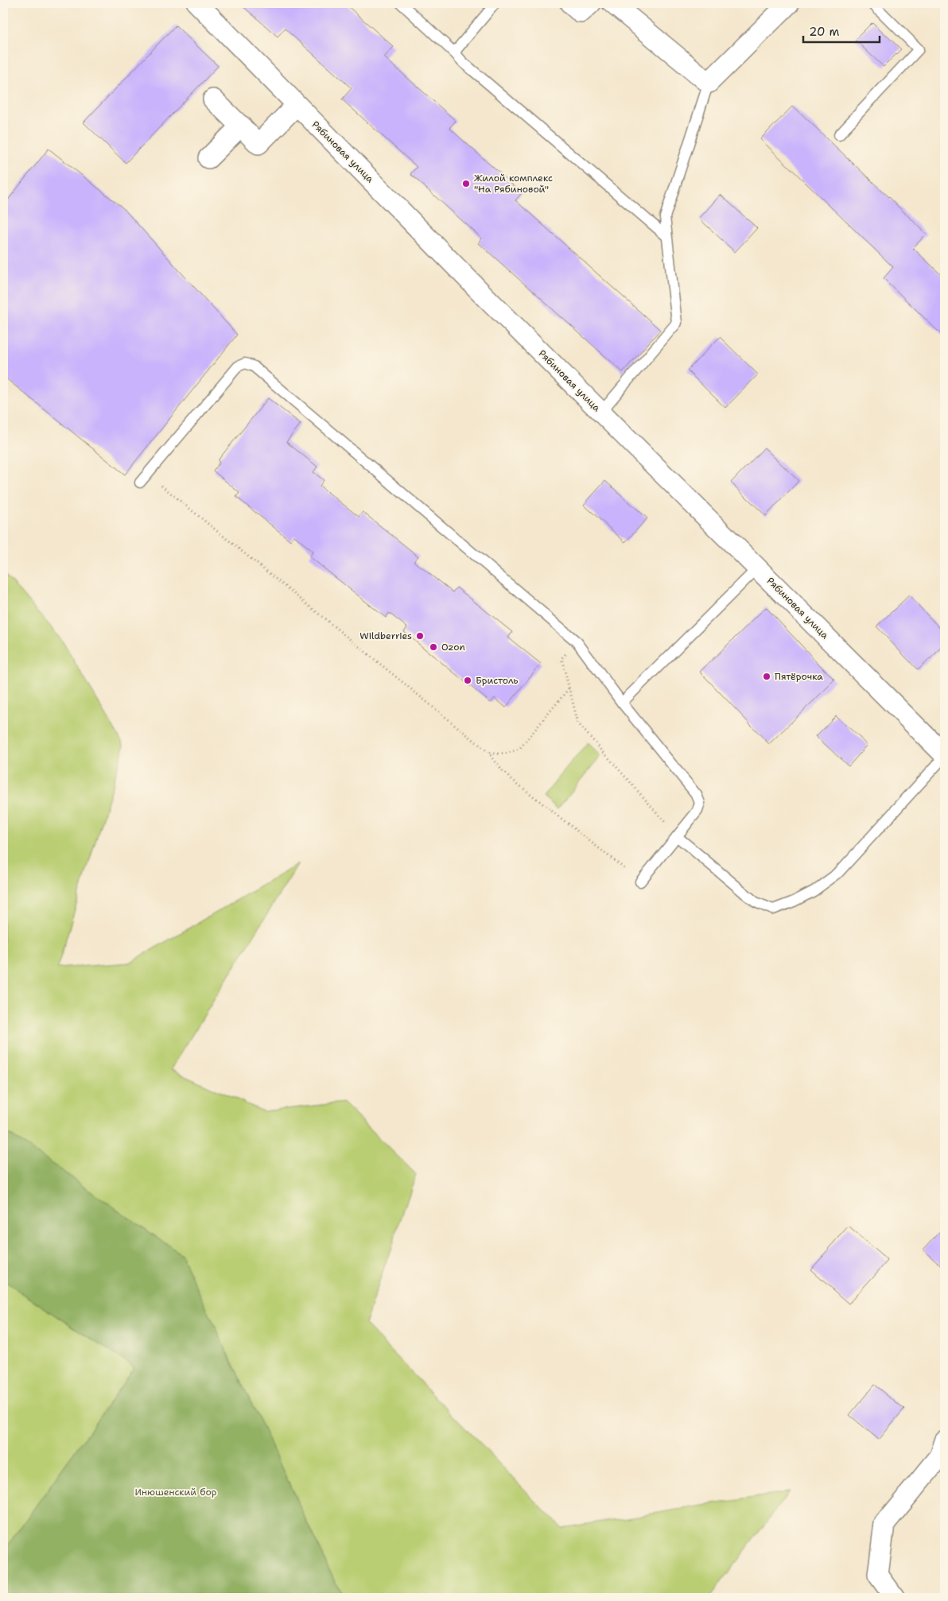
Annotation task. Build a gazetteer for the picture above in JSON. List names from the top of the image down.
{
  "streets": {
    "street": ["Рябиновая улица"]
  },
  "parks": ["Инюшенский бор"],
  "places": [
    "Жилой комплекс \"На Рябиновой\"",
    "Wildberries",
    "Ozon",
    "Пятёрочка",
    "Бристоль"
  ],
  "scale_bar": "20 m"
}
